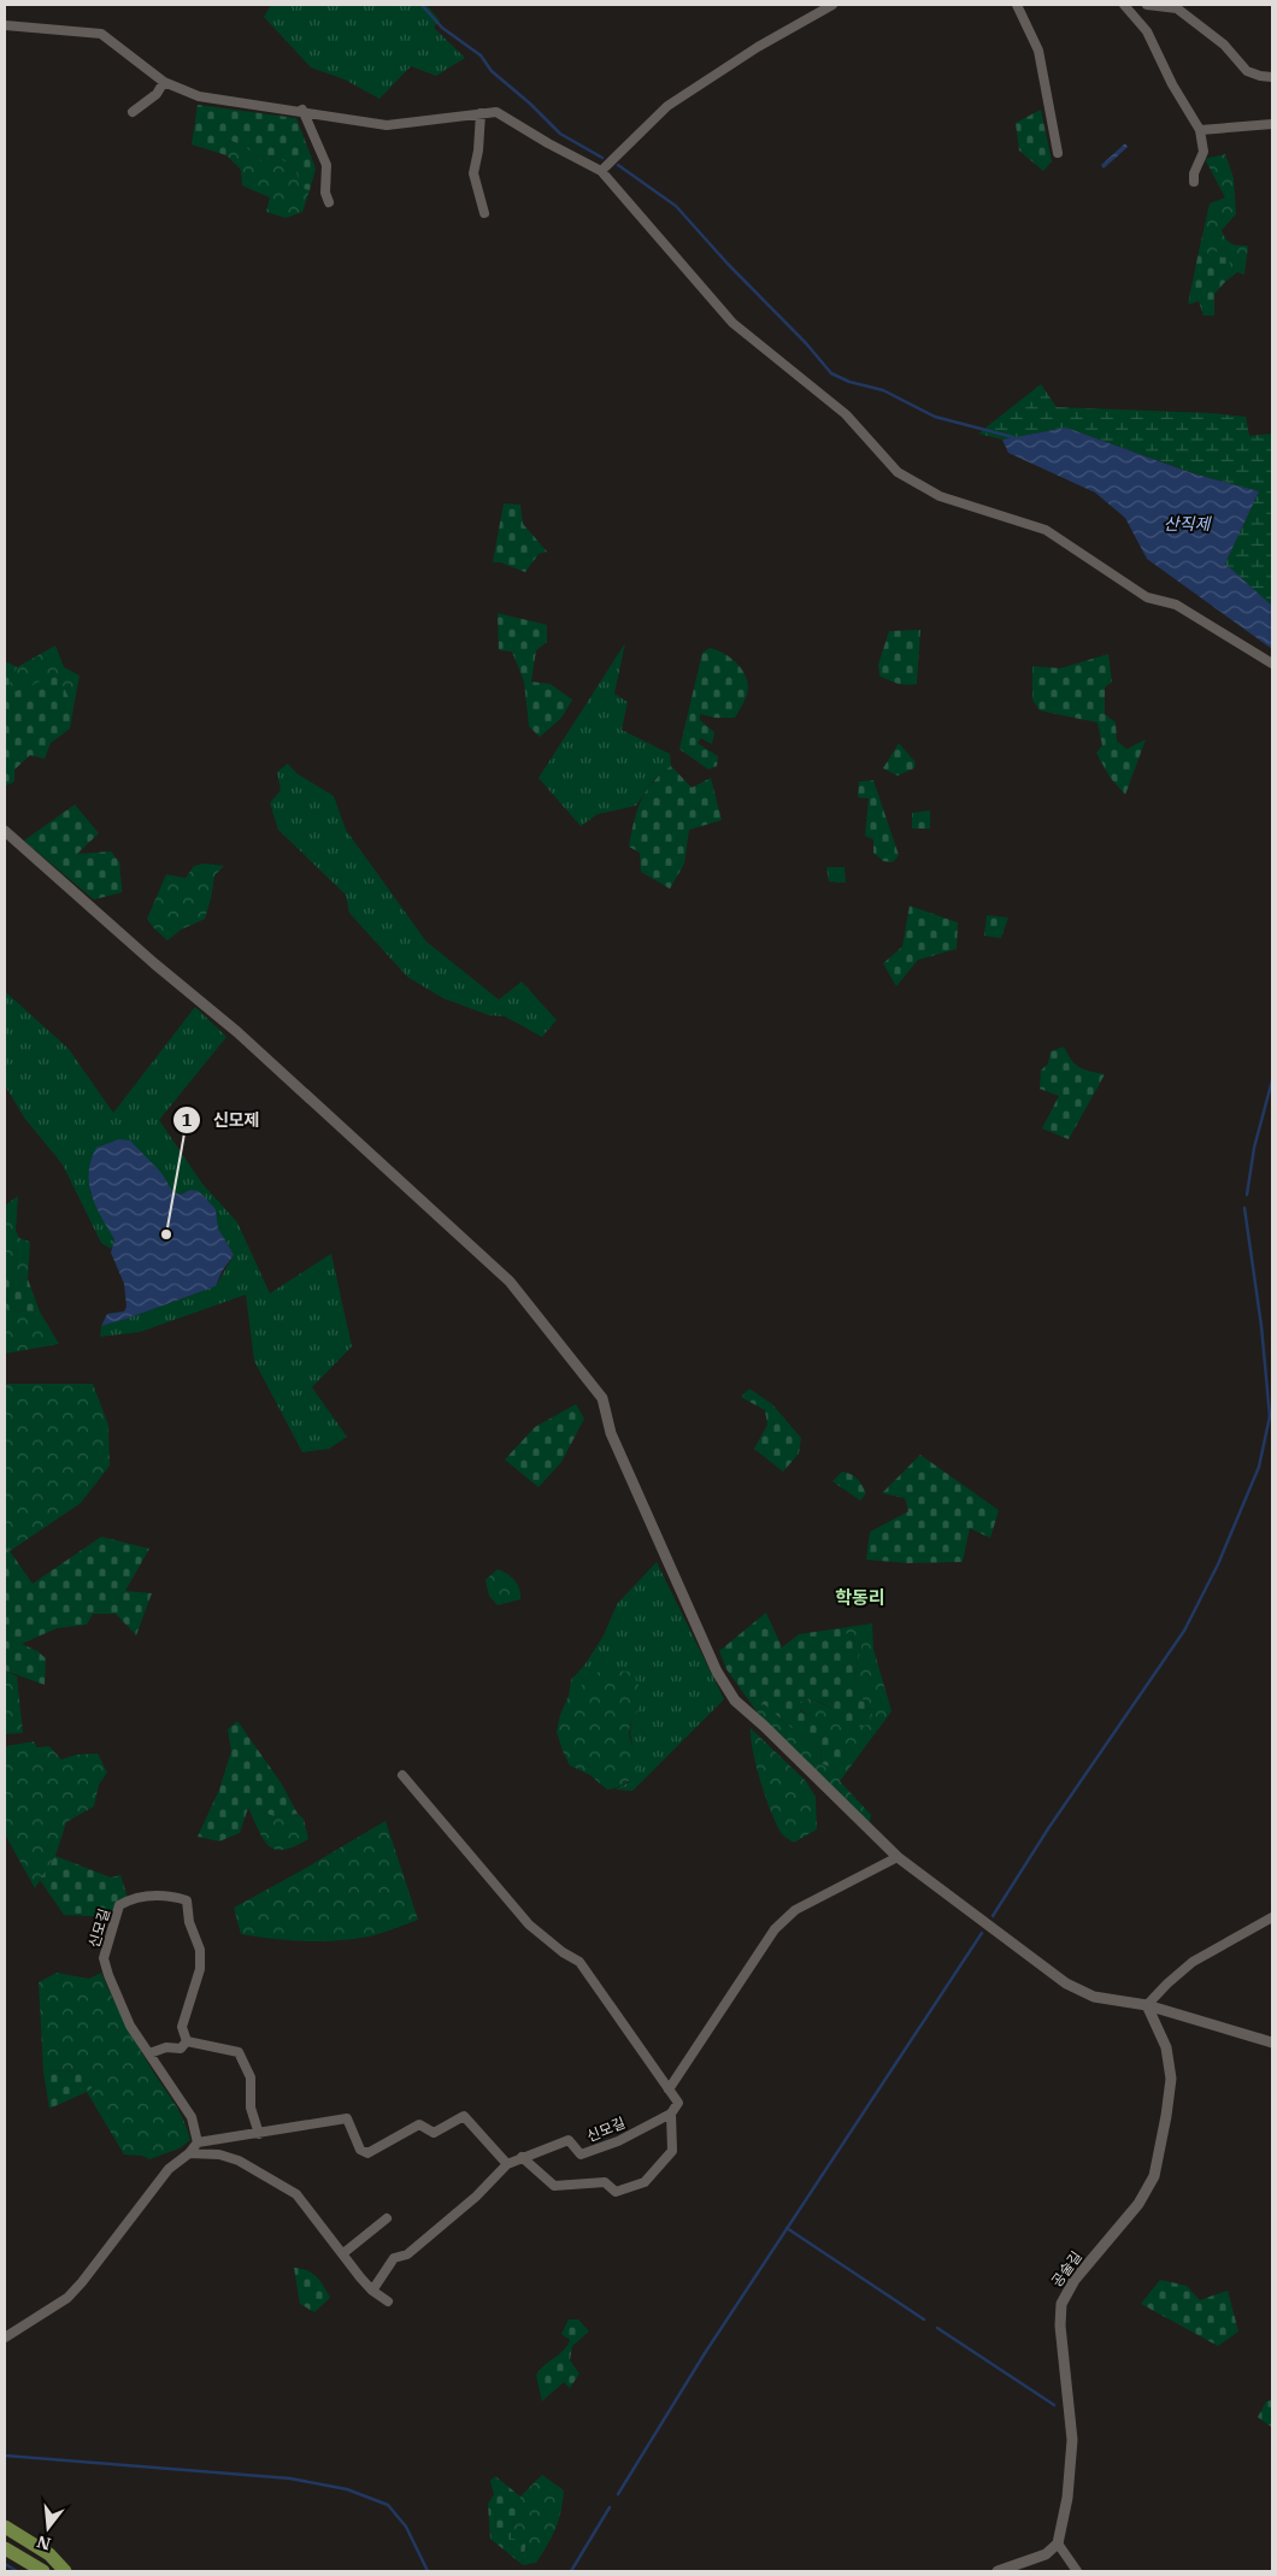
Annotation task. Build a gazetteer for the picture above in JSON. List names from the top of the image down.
{
  "streets": {
    "street": ["신모길", "공술길"]
  },
  "districts": ["학동리"],
  "water": ["산직제"],
  "places": ["신모제"],
  "north": "bottom"
}
